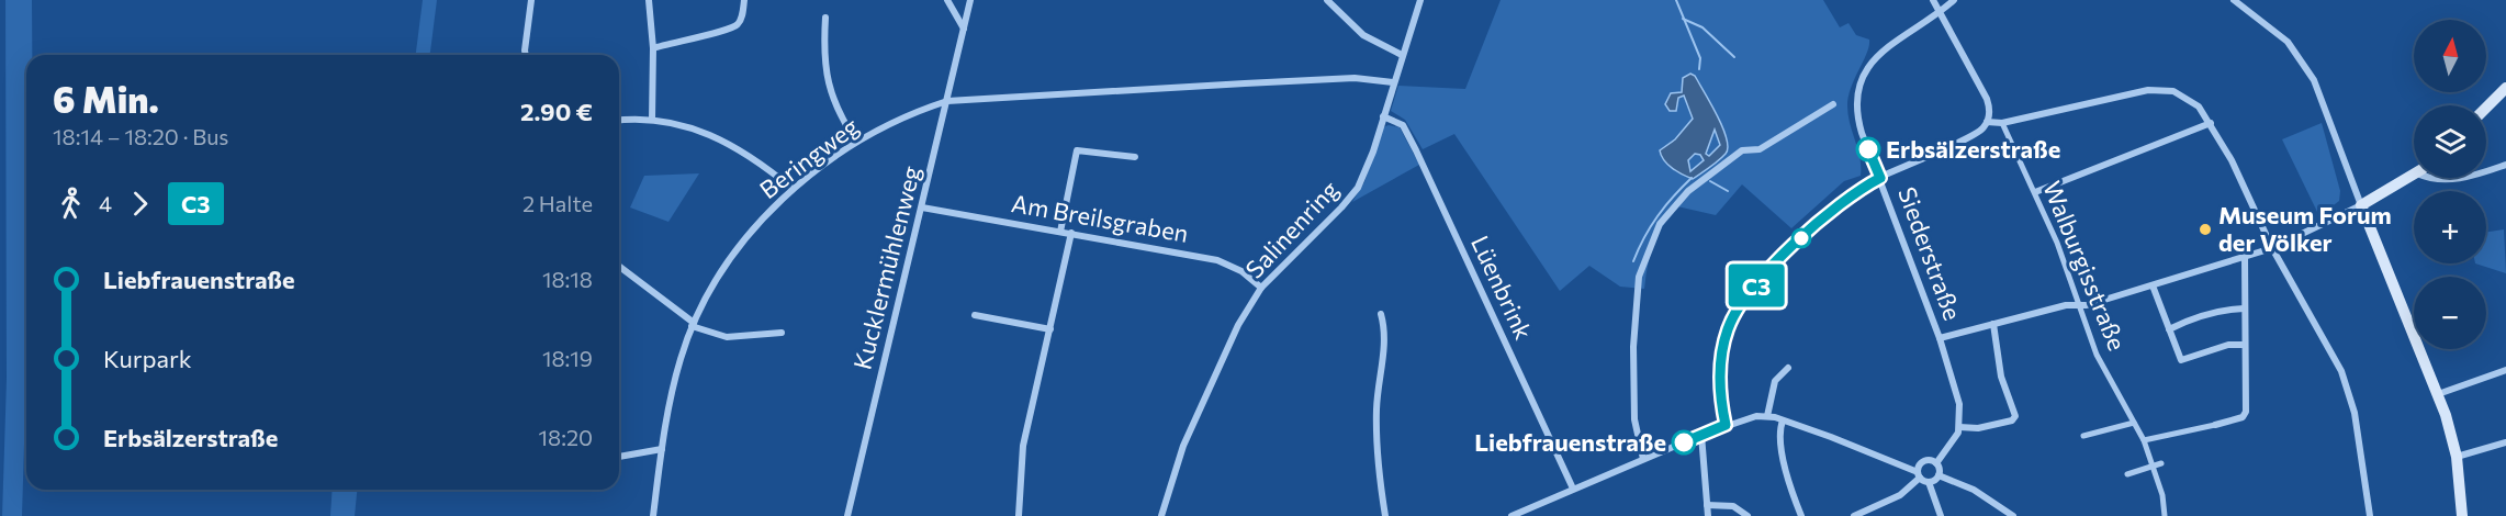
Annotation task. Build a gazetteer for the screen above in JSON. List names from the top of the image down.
{
  "streets": {
    "street": [
      "Beringweg",
      "Am Breilsgraben",
      "Salinenring",
      "Siederstraße",
      "Walburgisstraße",
      "Kucklermühlenweg",
      "Lüenbrink"
    ]
  },
  "crossings": [
    ["Beringweg", "Salinenring"],
    ["Beringweg", "Kucklermühlenweg"],
    ["Am Breilsgraben", "Salinenring"],
    ["Am Breilsgraben", "Kucklermühlenweg"],
    ["Salinenring", "Lüenbrink"]
  ],
  "places": ["Erbsälzerstraße", "Museum Forum der Völker", "Liebfrauenstraße"],
  "lines": ["bus line C3"],
  "north": "top",
  "page": {
    "on_map": "C3",
    "map_buttons": ["+", "−"],
    "heading": ["6 Min.", "18:14 – 18:20 · Bus", "2.90 €"],
    "legs": ["4", "C3", "2 Halte"],
    "list": [
      {
        "name": "Liebfrauenstraße",
        "value": "18:18"
      },
      {
        "name": "Kurpark",
        "value": "18:19"
      },
      {
        "name": "Erbsälzerstraße",
        "value": "18:20"
      }
    ]
  }
}
